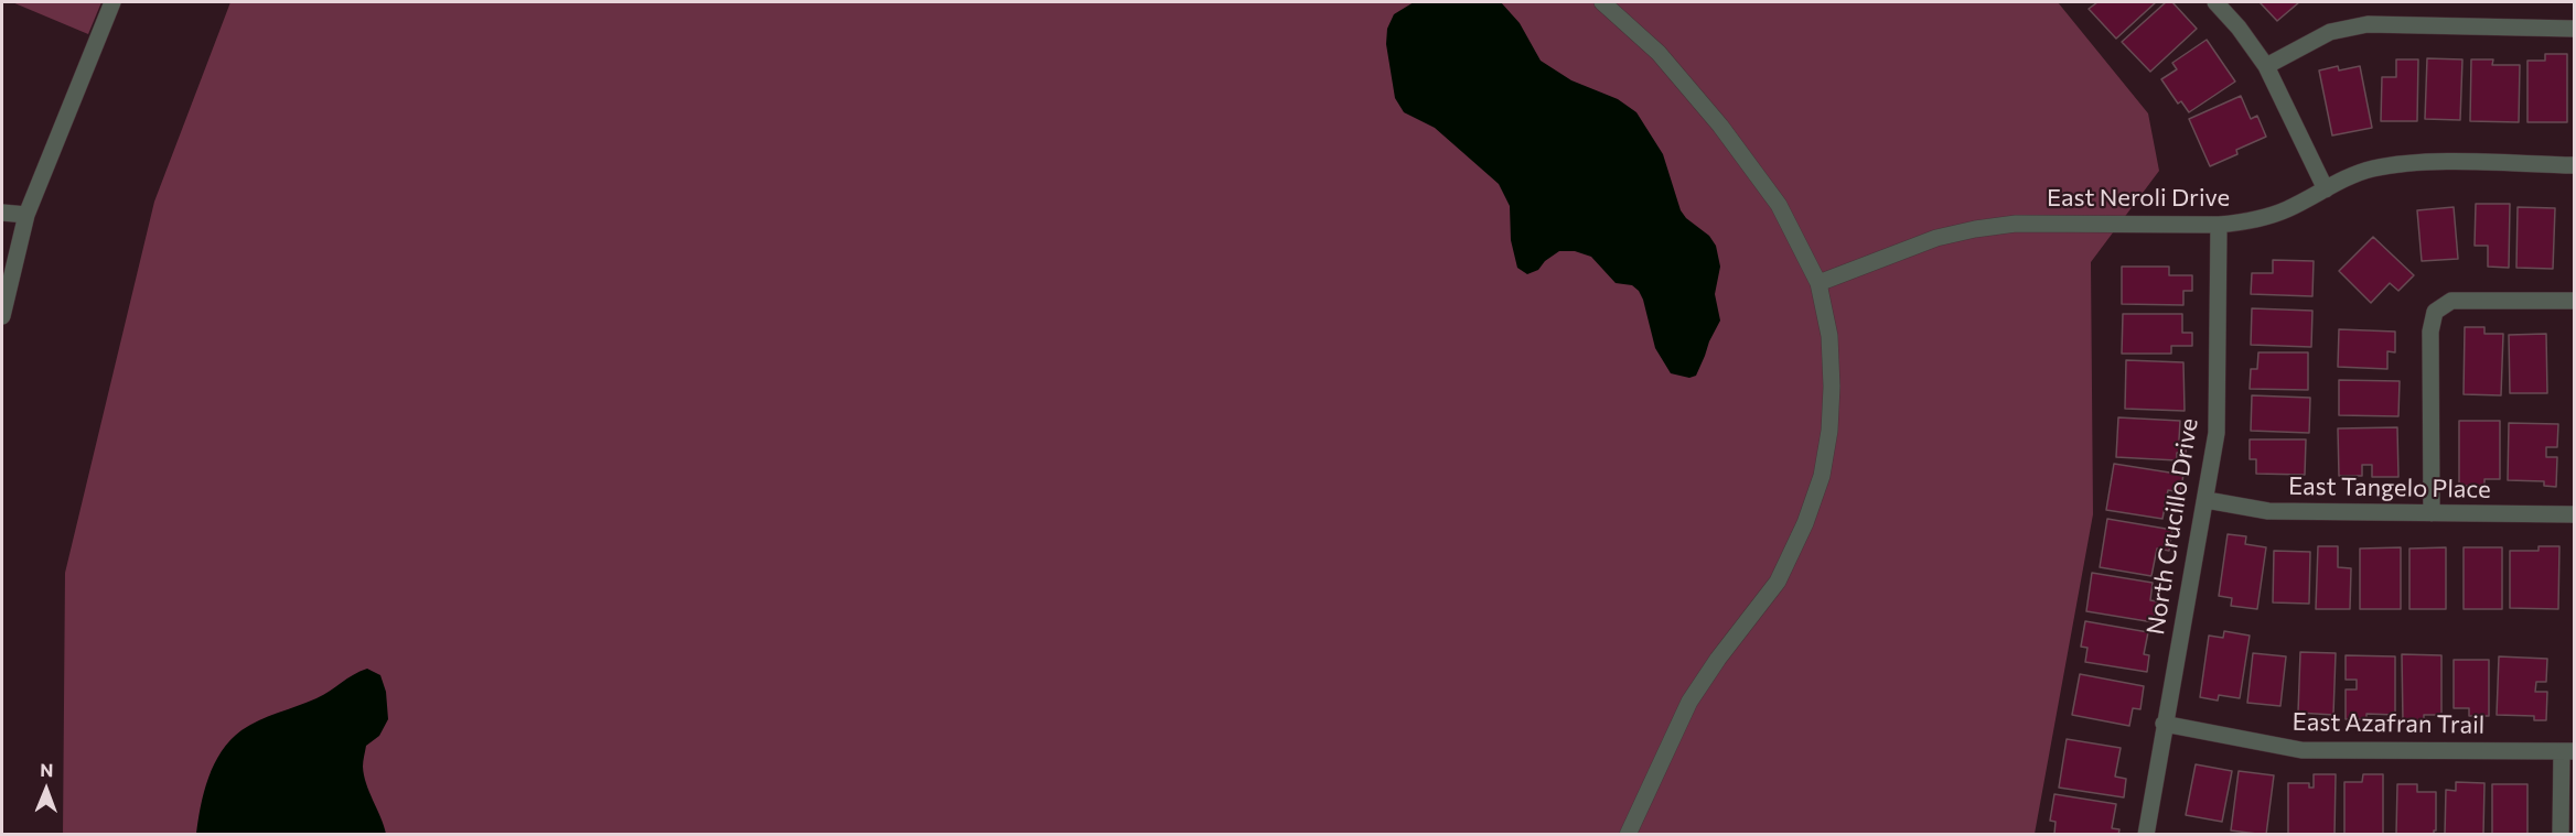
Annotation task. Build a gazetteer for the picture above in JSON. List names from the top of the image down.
{
  "streets": {
    "street": [
      "East Neroli Drive",
      "East Tangelo Place",
      "North Crucillo Drive",
      "East Azafran Trail"
    ]
  },
  "crossings": [
    ["East Neroli Drive", "North Crucillo Drive"],
    ["East Tangelo Place", "North Crucillo Drive"],
    ["North Crucillo Drive", "East Azafran Trail"]
  ],
  "north": "top"
}
